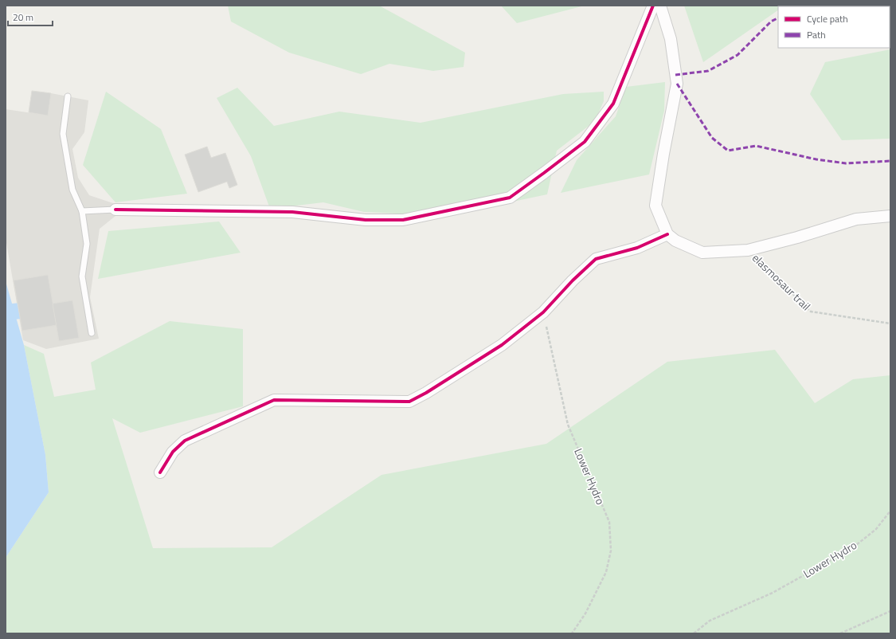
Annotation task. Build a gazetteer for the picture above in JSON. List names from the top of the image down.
{
  "streets": {
    "path": ["elasmosaur trail", "Lower Hydro"]
  },
  "legend": ["Cycle path", "Path"],
  "scale_bar": "20 m"
}
